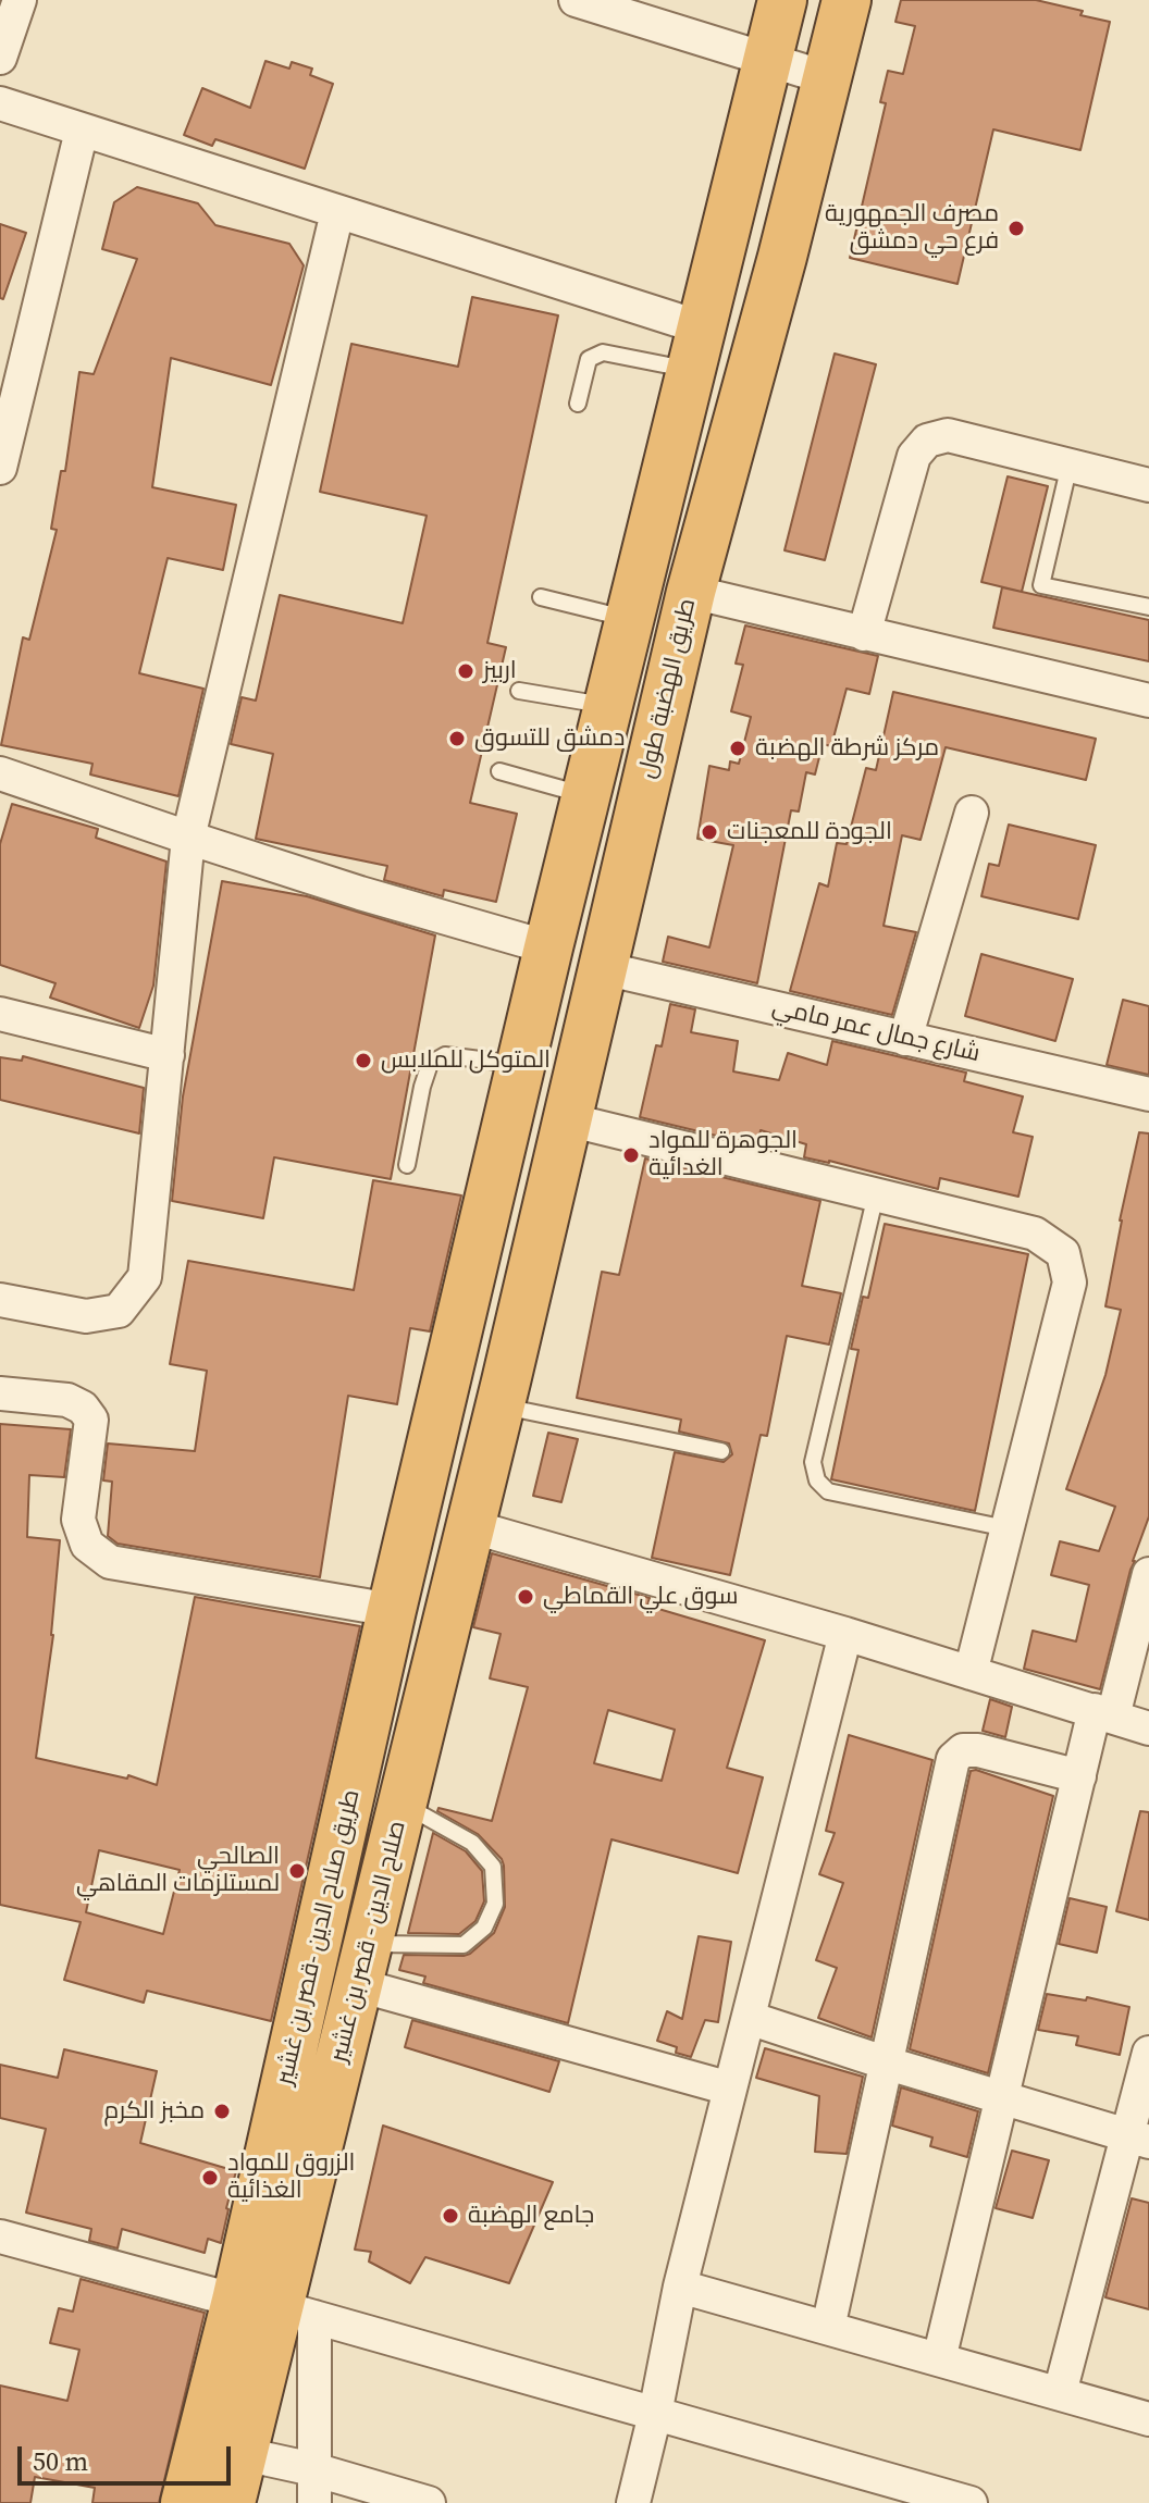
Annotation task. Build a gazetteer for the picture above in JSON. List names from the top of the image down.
{
  "streets": {
    "highway": ["طريق الهضبة طول", "طريق صلاح الدين -قصر بن غشير", "صلاح الدين - قصر بن غشير"],
    "street": ["شارع جمال عمر مامي"]
  },
  "crossings": [
    ["طريق الهضبة طول", "شارع جمال عمر مامي"],
    ["طريق الهضبة طول", "صلاح الدين - قصر بن غشير"],
    ["طريق صلاح الدين -قصر بن غشير", "صلاح الدين - قصر بن غشير"]
  ],
  "places": [
    "مصرف الجمهورية فرع حي دمشق",
    "اربيز",
    "دمشق للتسوق",
    "مركز شرطة الهضبة",
    "الجودة للمعجنات",
    "المتوكل للملابس",
    "الجوهرة للمواد الغدائية",
    "سوق علي القماطي",
    "الصالحي لمستلزمات المقاهي",
    "مخبز الكرم",
    "الزروق للمواد الغذائية",
    "جامع الهضبة"
  ],
  "scale_bar": "50 m"
}
